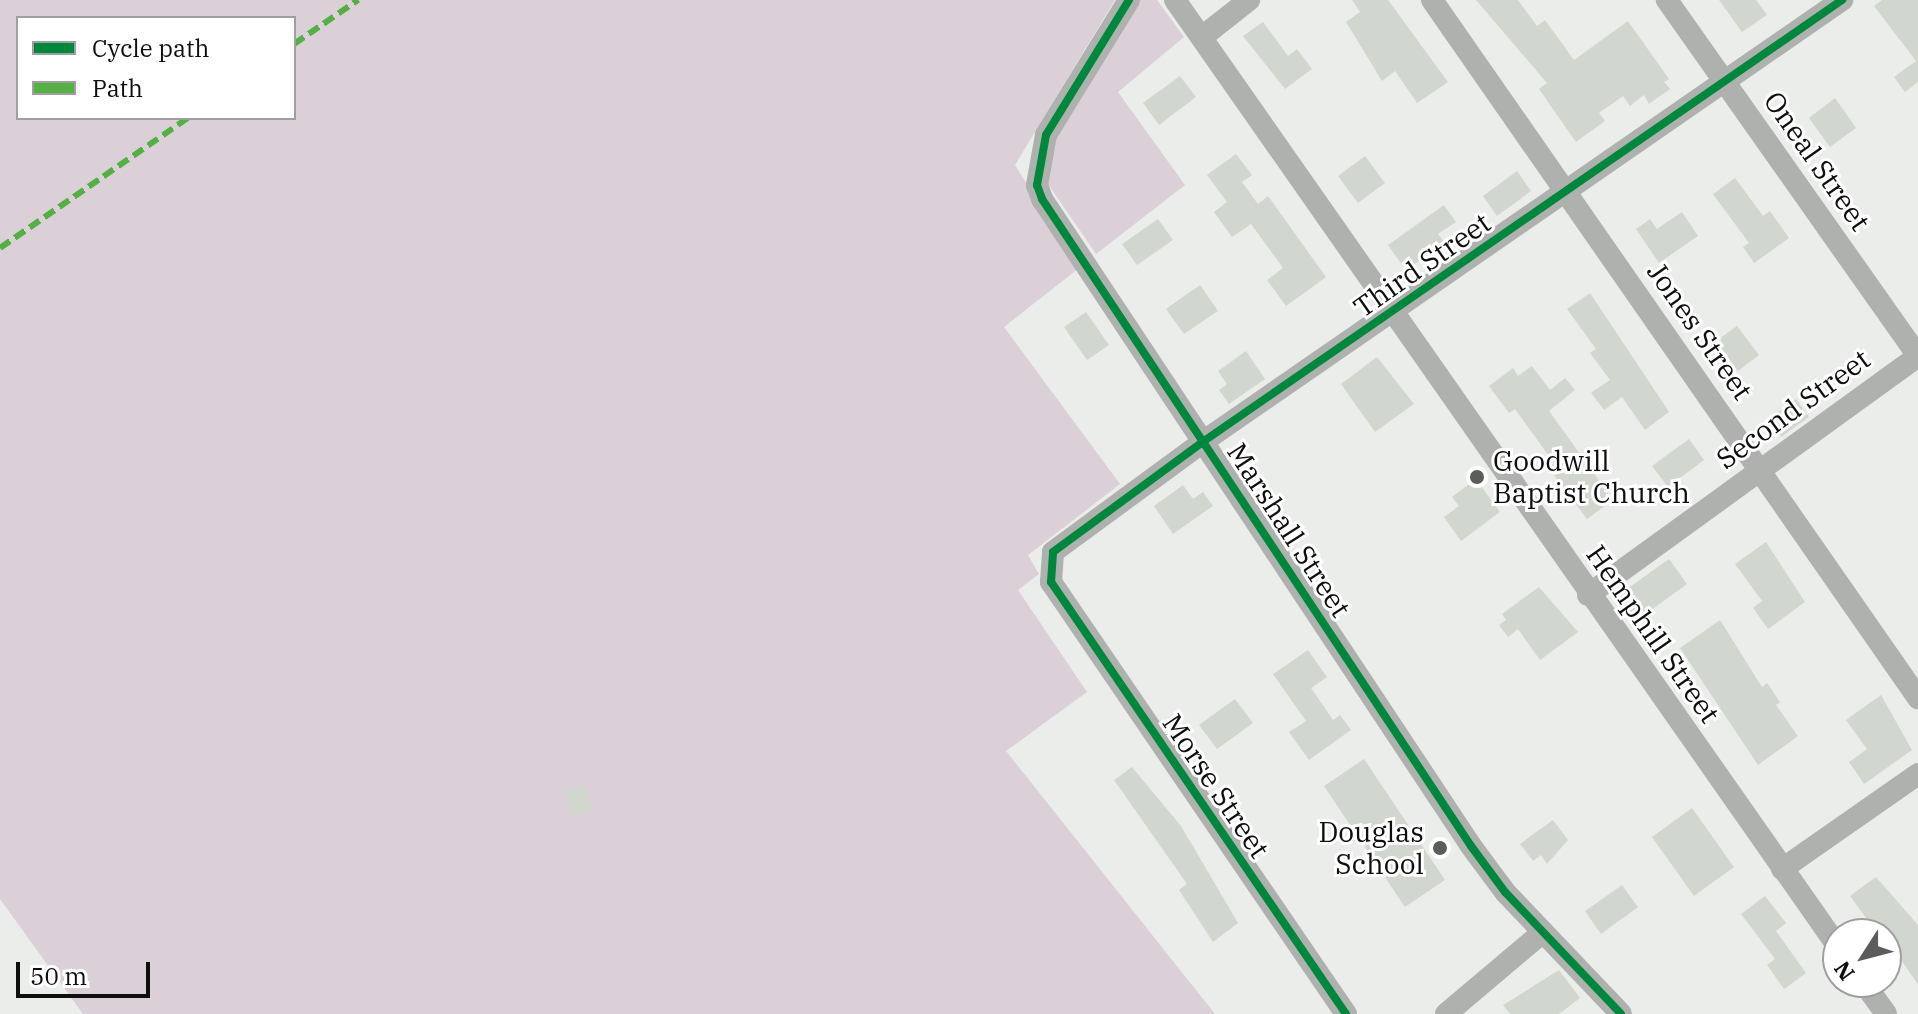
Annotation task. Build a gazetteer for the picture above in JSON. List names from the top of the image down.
{
  "streets": {
    "street": [
      "Oneal Street",
      "Third Street",
      "Jones Street",
      "Second Street",
      "Marshall Street",
      "Hemphill Street",
      "Morse Street"
    ]
  },
  "crossings": [
    ["Oneal Street", "Third Street"],
    ["Oneal Street", "Second Street"],
    ["Third Street", "Jones Street"],
    ["Third Street", "Marshall Street"],
    ["Third Street", "Hemphill Street"],
    ["Third Street", "Morse Street"],
    ["Jones Street", "Second Street"],
    ["Second Street", "Hemphill Street"]
  ],
  "places": ["Goodwill Baptist Church", "Douglas School"],
  "legend": ["Cycle path", "Path"],
  "scale_bar": "50 m",
  "north": "bottom left"
}
